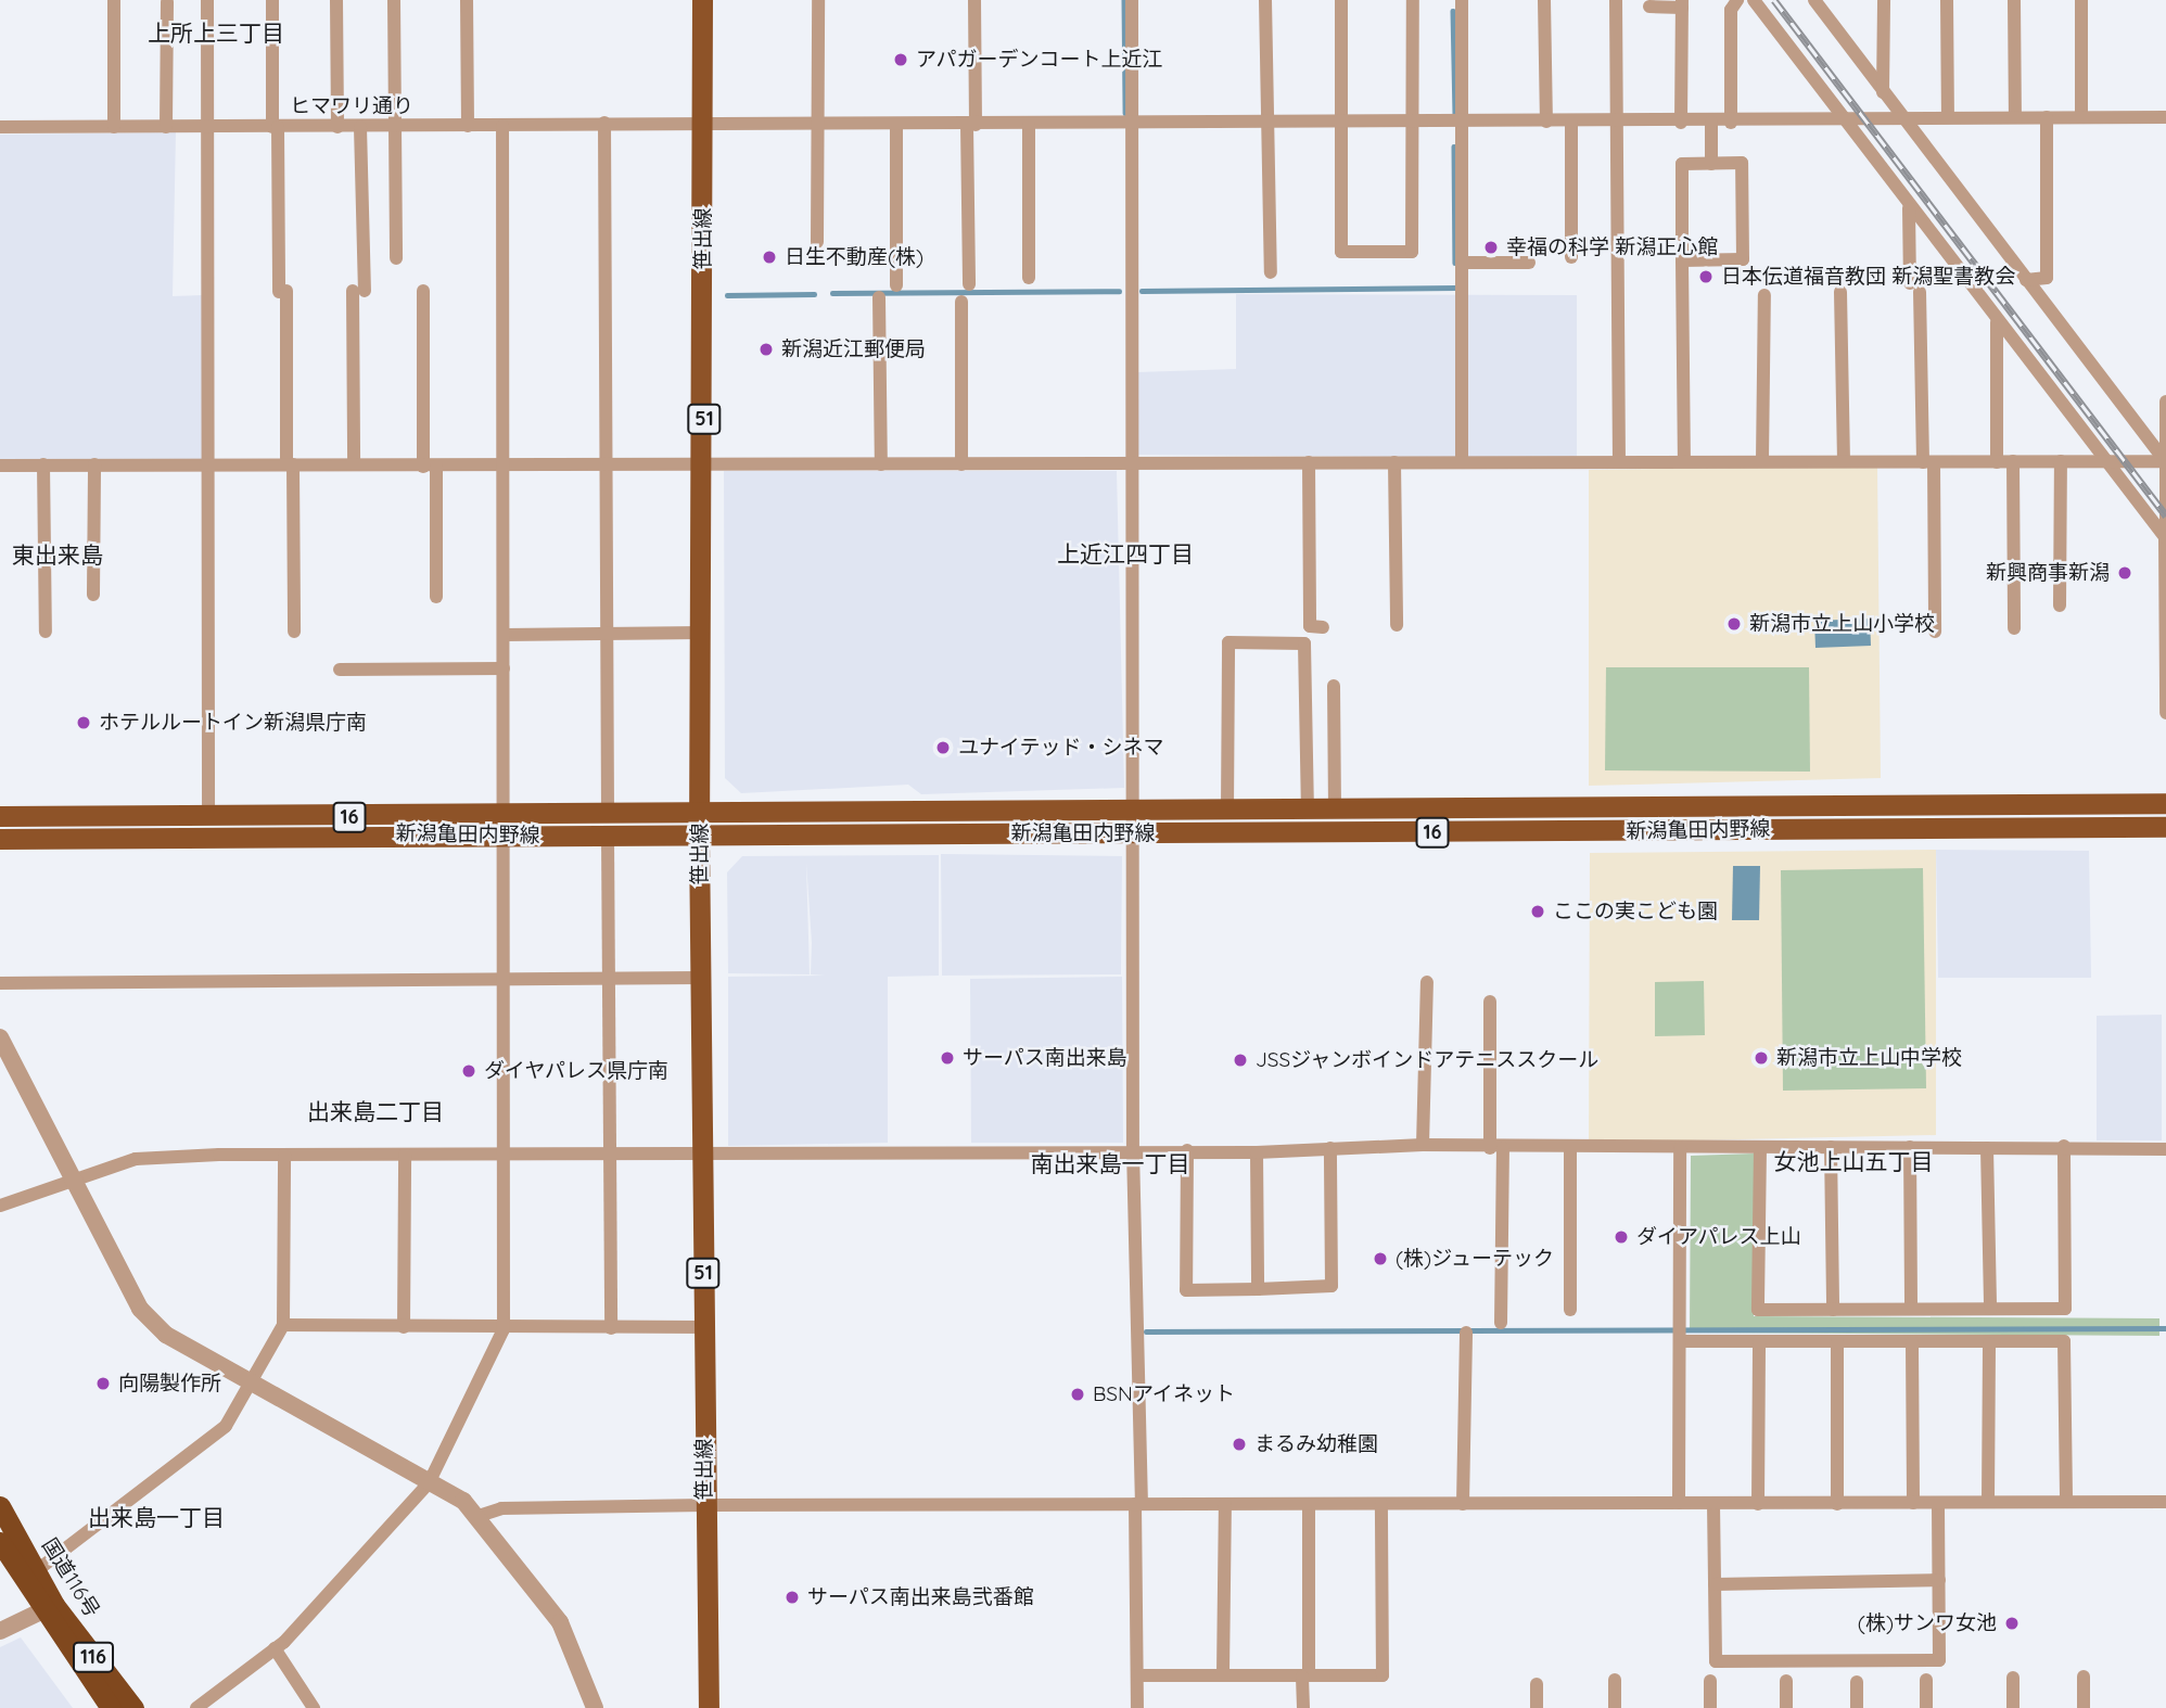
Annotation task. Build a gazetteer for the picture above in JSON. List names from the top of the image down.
{
  "streets": {
    "highway": ["国道116号", "116"],
    "main road": [
      "笹出線",
      "51",
      "16",
      "新潟亀田内野線"
    ],
    "street": ["ヒマワリ通り"]
  },
  "crossings": [
    ["ヒマワリ通り", "笹出線"],
    ["笹出線", "新潟亀田内野線"]
  ],
  "districts": [
    "上所上三丁目",
    "上近江四丁目",
    "東出来島",
    "出来島二丁目",
    "女池上山五丁目",
    "南出来島一丁目",
    "出来島一丁目"
  ],
  "places": [
    "アパガーデンコート上近江",
    "幸福の科学 新潟正心館",
    "日生不動産(株)",
    "日本伝道福音教団 新潟聖書教会",
    "新潟近江郵便局",
    "新興商事新潟",
    "新潟市立上山小学校",
    "ホテルルートイン新潟県庁南",
    "ユナイテッド・シネマ",
    "ここの実こども園",
    "サーパス南出来島",
    "新潟市立上山中学校",
    "JSSジャンボインドアテニススクール",
    "ダイヤパレス県庁南",
    "ダイアパレス上山",
    "(株)ジューテック",
    "向陽製作所",
    "BSNアイネット",
    "まるみ幼稚園",
    "サーパス南出来島弐番館",
    "(株)サンワ女池"
  ]
}
